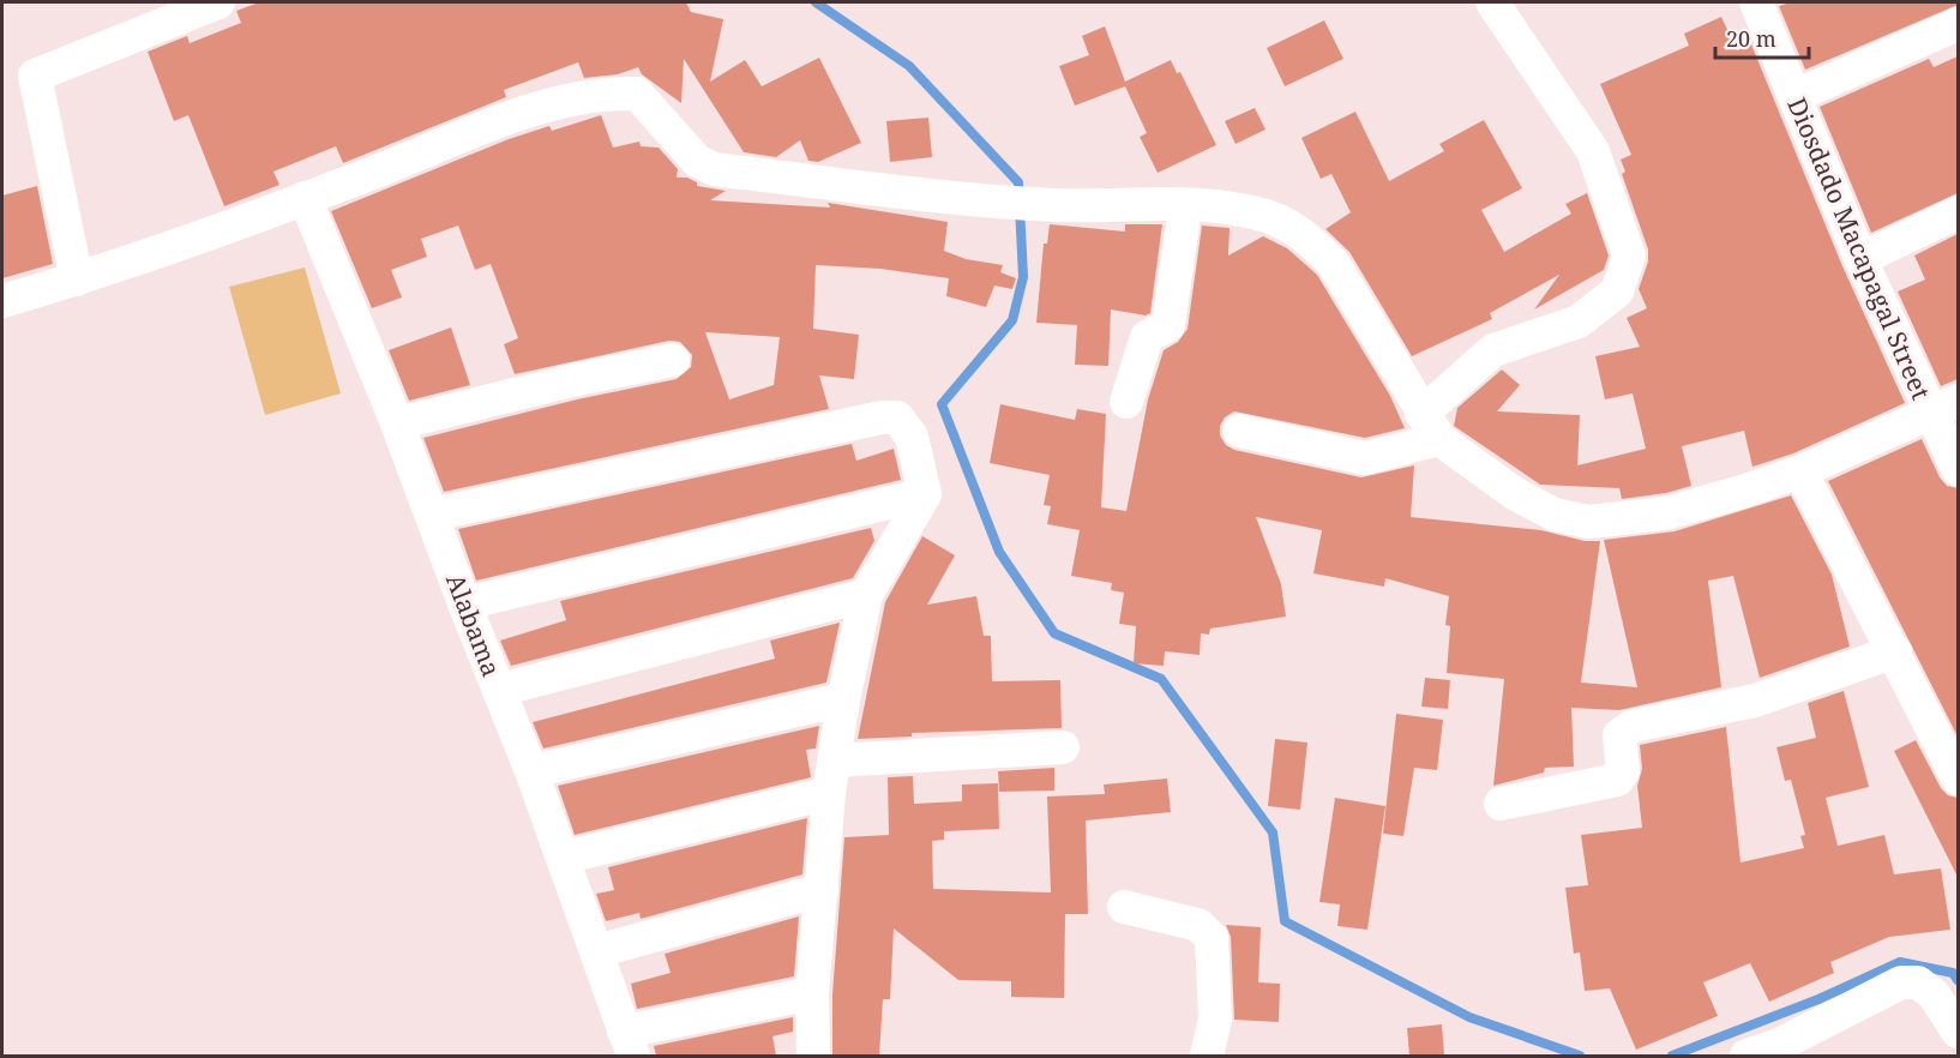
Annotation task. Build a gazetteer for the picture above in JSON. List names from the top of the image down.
{
  "streets": {
    "street": ["Diosdado Macapagal Street", "Alabama"]
  },
  "scale_bar": "20 m"
}
